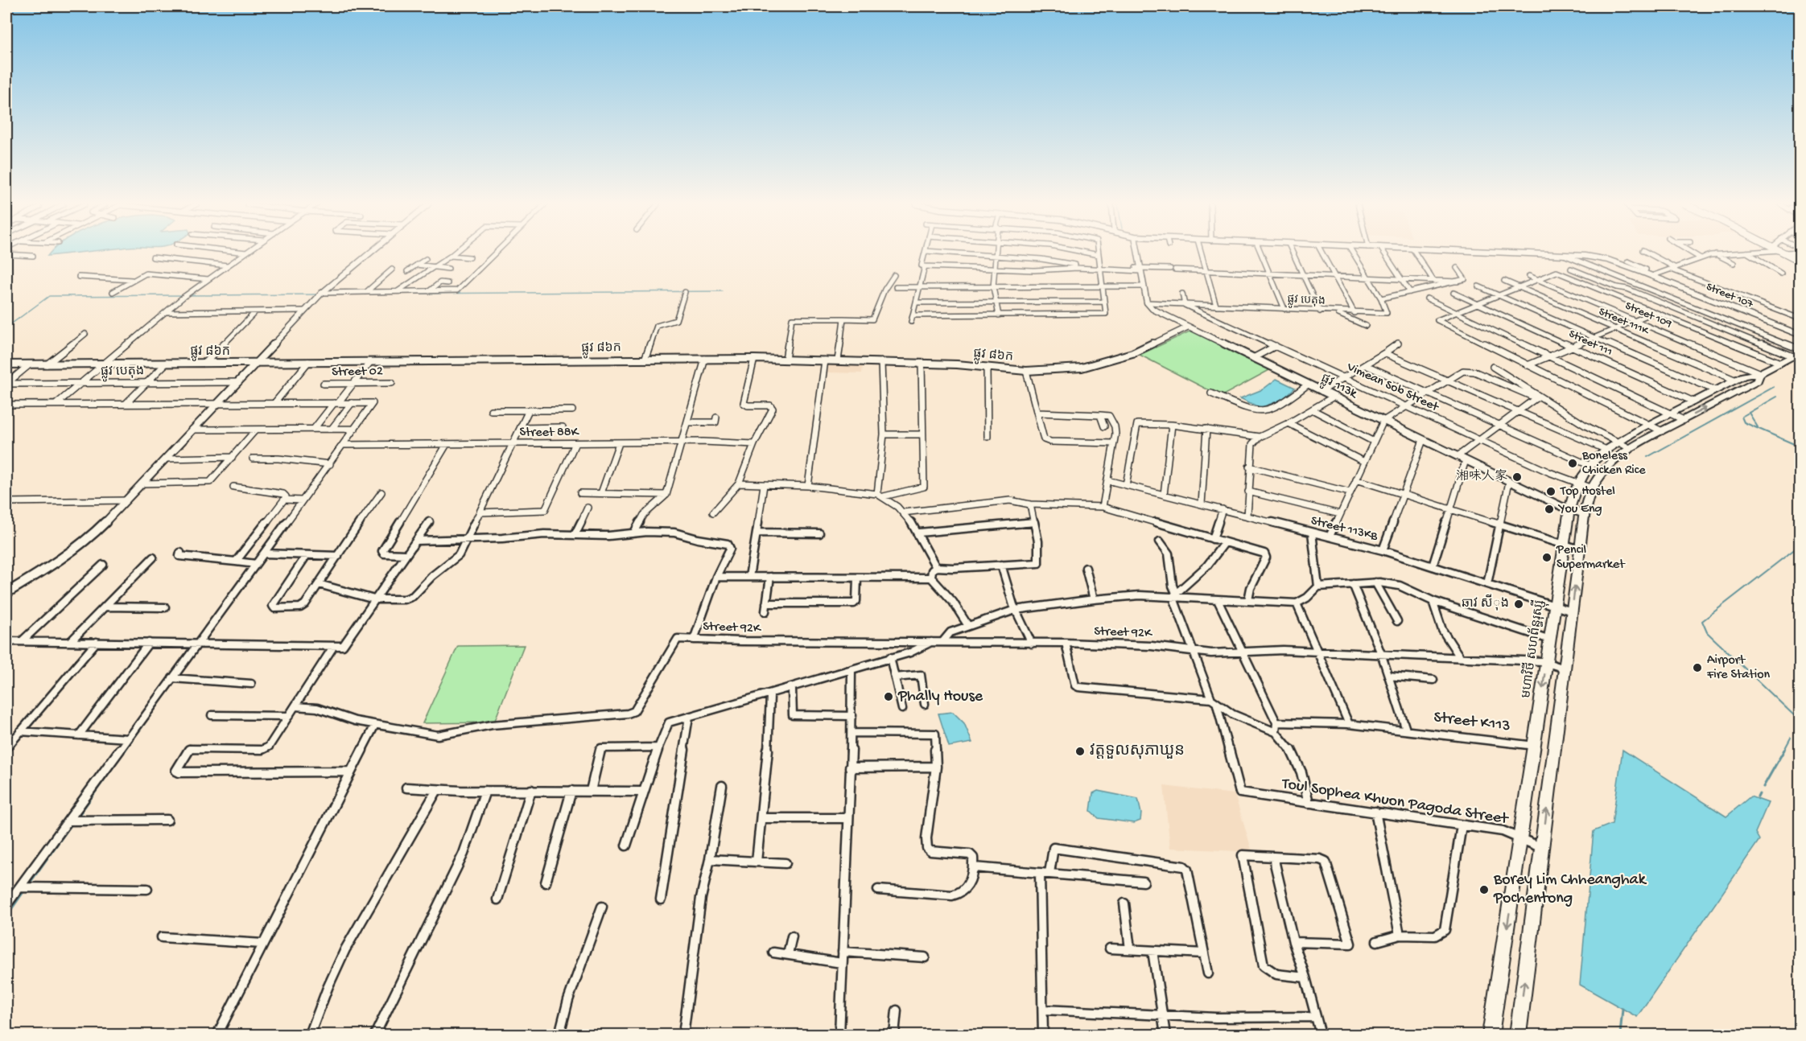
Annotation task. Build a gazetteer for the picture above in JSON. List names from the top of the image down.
{
  "streets": {
    "highway": ["មហាវិថី សហព័ន្ធរុស្ស៊ី"],
    "street": [
      "Street 107",
      "ផ្លូវ បេតុង",
      "Street 109",
      "Street 111K",
      "Street 111",
      "ផ្លូវ ៨៦ក",
      "Street 02",
      "ផ្លូវ 113k",
      "Vimean Sob Street",
      "Street 88K",
      "Street 113KB",
      "Street 92K",
      "Street K113",
      "Toul Sophea Khuon Pagoda Street"
    ]
  },
  "crossings": [
    ["ផ្លូវ បេតុង", "ផ្លូវ 113k"],
    ["ផ្លូវ បេតុង", "Vimean Sob Street"],
    ["Street 109", "មហាវិថី សហព័ន្ធរុស្ស៊ី"],
    ["Street 111K", "មហាវិថី សហព័ន្ធរុស្ស៊ី"],
    ["Street 111", "មហាវិថី សហព័ន្ធរុស្ស៊ី"],
    ["ផ្លូវ ៨៦ក", "ផ្លូវ 113k"],
    ["ផ្លូវ 113k", "មហាវិថី សហព័ន្ធរុស្ស៊ី"],
    ["Vimean Sob Street", "មហាវិថី សហព័ន្ធរុស្ស៊ី"],
    ["Street 113KB", "មហាវិថី សហព័ន្ធរុស្ស៊ី"],
    ["Street 92K", "មហាវិថី សហព័ន្ធរុស្ស៊ី"],
    ["មហាវិថី សហព័ន្ធរុស្ស៊ី", "Street K113"],
    ["មហាវិថី សហព័ន្ធរុស្ស៊ី", "Toul Sophea Khuon Pagoda Street"]
  ],
  "places": [
    "Boneless Chicken Rice",
    "湘味人家",
    "Top Hostel",
    "You Eng",
    "Pencil Supermarket",
    "ឆាវ សីុង",
    "Airport Fire Station",
    "Phally House",
    "វត្តទួលសុភាឃួន",
    "Borey Lim Chheanghak Pochentong"
  ]
}
